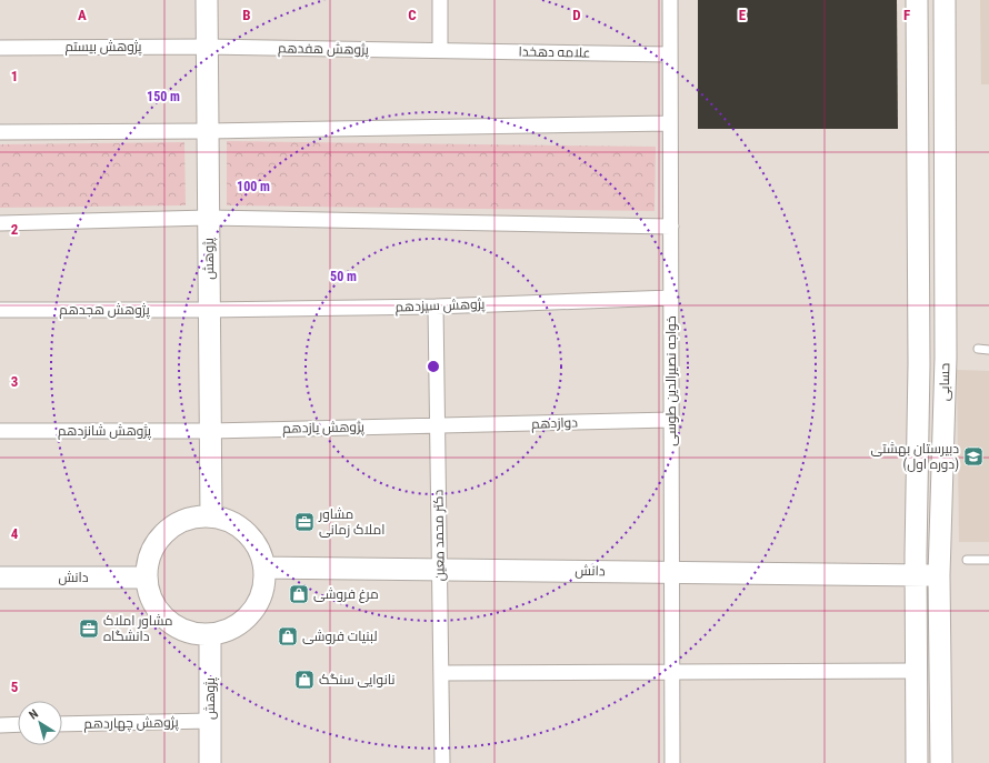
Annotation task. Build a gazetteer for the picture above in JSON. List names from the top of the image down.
{
  "streets": {
    "street": [
      "پژوهش بیستم",
      "پژوهش هفدهم",
      "علامه دهخدا",
      "پژوهش",
      "پژوهش سیزدهم",
      "پژوهش هجدهم",
      "خواجه نصیرالدین طوسی",
      "حسابی",
      "دوازدهم",
      "پژوهش یازدهم",
      "پژوهش شانزدهم",
      "دکتر محمد معین",
      "دانش",
      "پژوهش چهاردهم"
    ]
  },
  "crossings": [
    ["پژوهش بیستم", "پژوهش هفدهم"],
    ["پژوهش بیستم", "پژوهش"],
    ["پژوهش هفدهم", "علامه دهخدا"],
    ["پژوهش هفدهم", "پژوهش"],
    ["علامه دهخدا", "خواجه نصیرالدین طوسی"],
    ["پژوهش", "پژوهش سیزدهم"],
    ["پژوهش", "پژوهش هجدهم"],
    ["پژوهش", "پژوهش یازدهم"],
    ["پژوهش", "پژوهش شانزدهم"],
    ["پژوهش", "دانش"],
    ["پژوهش", "پژوهش چهاردهم"],
    ["پژوهش سیزدهم", "پژوهش هجدهم"],
    ["پژوهش سیزدهم", "خواجه نصیرالدین طوسی"],
    ["پژوهش سیزدهم", "دکتر محمد معین"],
    ["خواجه نصیرالدین طوسی", "دوازدهم"],
    ["خواجه نصیرالدین طوسی", "دانش"],
    ["حسابی", "دانش"],
    ["دوازدهم", "پژوهش یازدهم"],
    ["دوازدهم", "دکتر محمد معین"],
    ["پژوهش یازدهم", "پژوهش شانزدهم"],
    ["پژوهش یازدهم", "دکتر محمد معین"],
    ["دکتر محمد معین", "دانش"]
  ],
  "places": {
    "school or university": ["دبیرستان بهشتی (دوره اول)"],
    "office": ["مشاور املاک زمانی", "مشاور املاک دانشگاه"],
    "shop": ["مرغ فروشی", "لبنیات فروشی", "نانوایی سنگک"]
  },
  "north": "top left",
  "grid": {
    "columns": [
      "A",
      "B",
      "C",
      "D",
      "E",
      "F"
    ],
    "rows": [
      "1",
      "2",
      "3",
      "4",
      "5"
    ]
  },
  "rings": ["150 m", "100 m", "50 m"]
}
